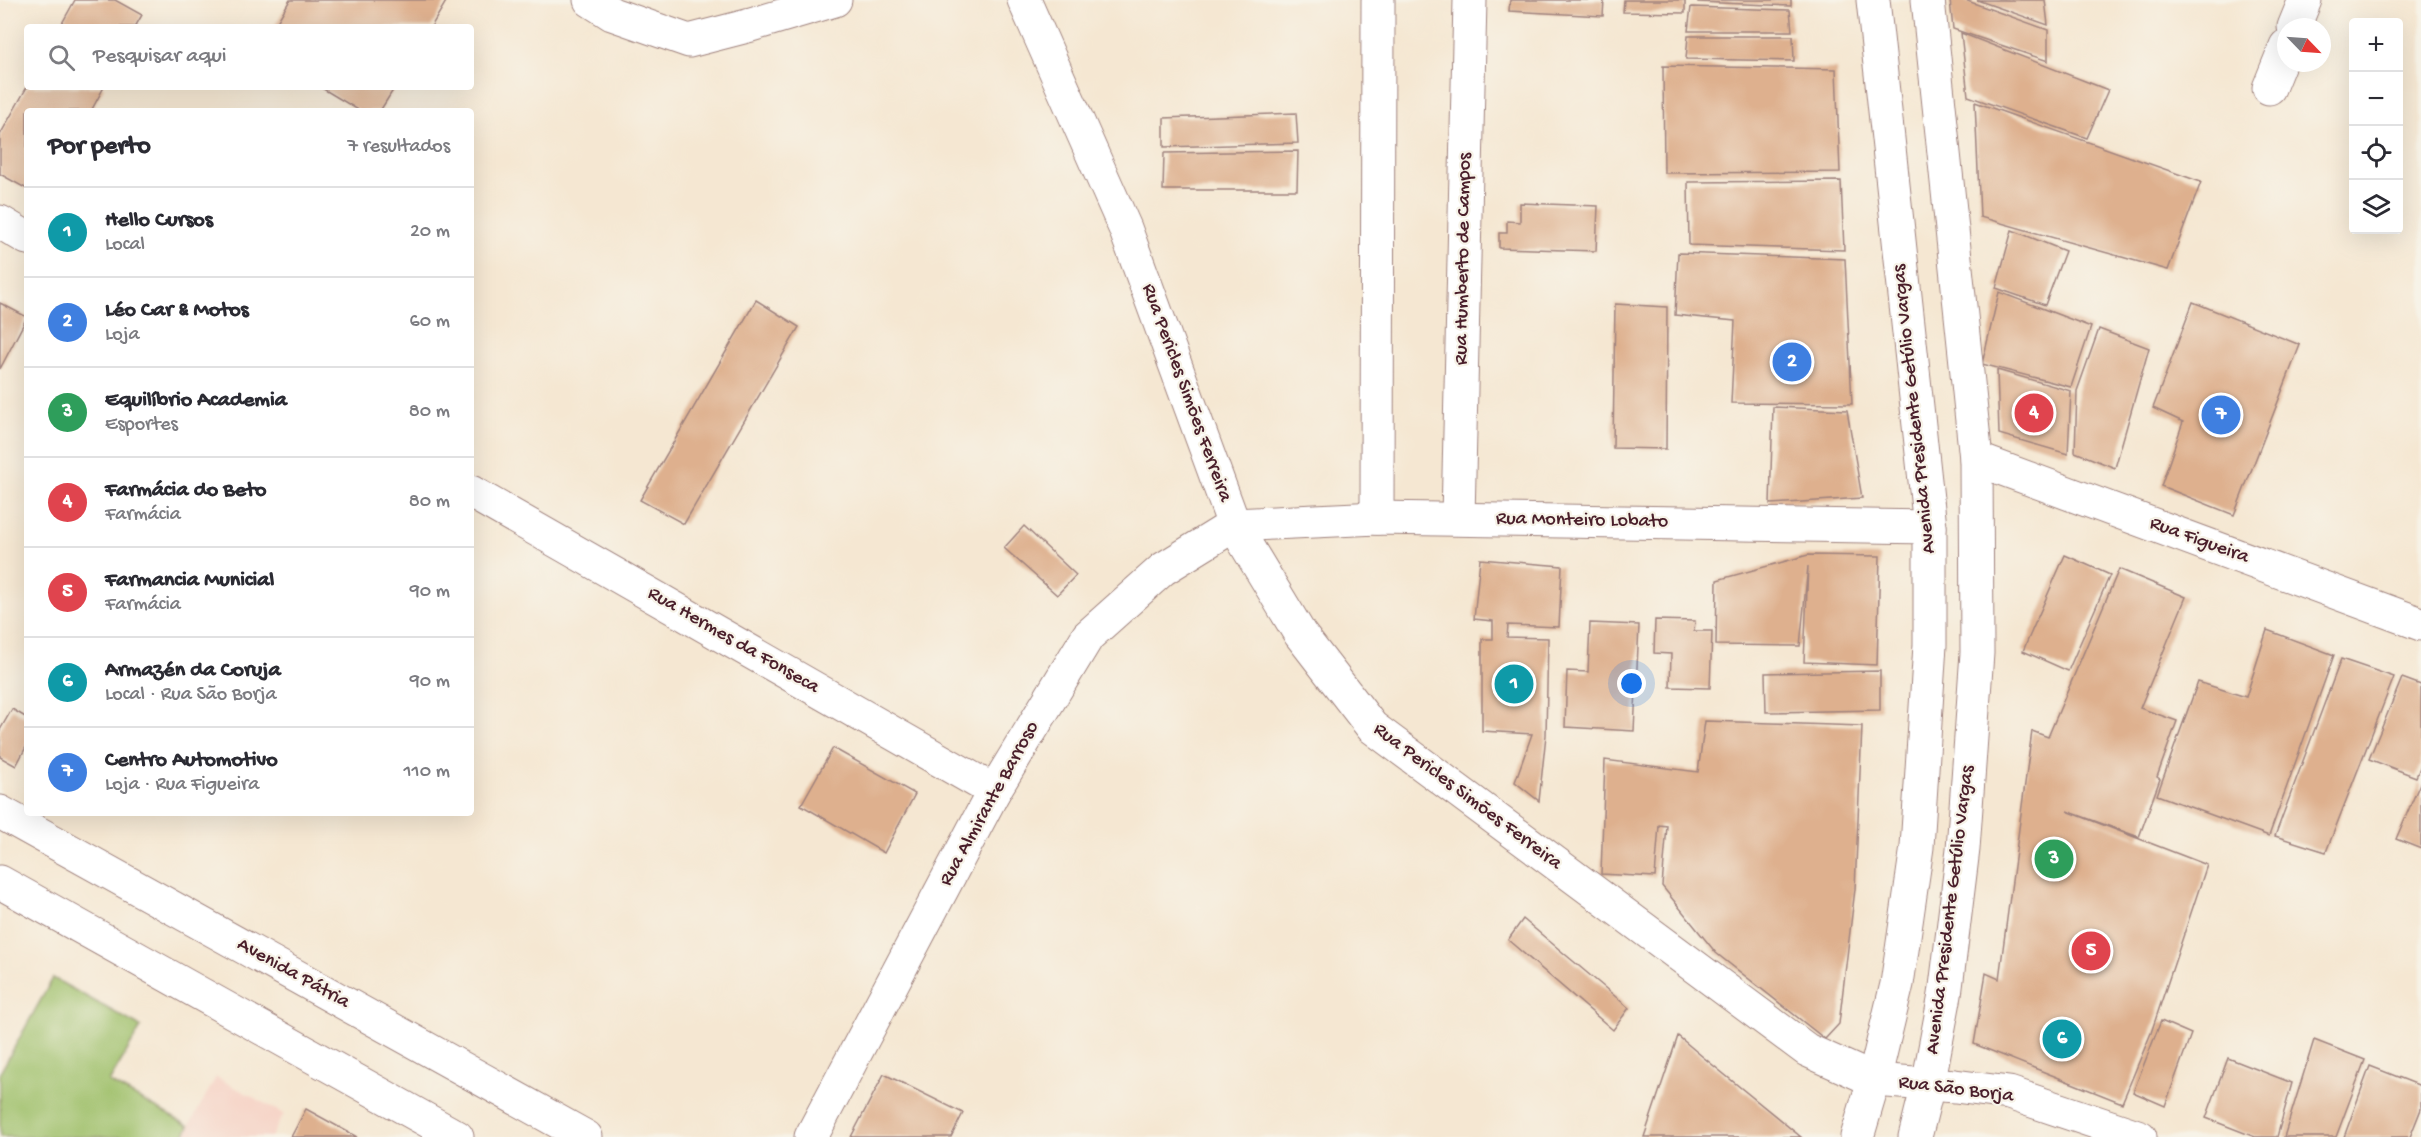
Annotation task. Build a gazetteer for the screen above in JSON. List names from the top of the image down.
{
  "streets": {
    "street": [
      "Rua Humberto de Campos",
      "Rua Pericles Simões Ferreira",
      "Avenida Presidente Getúlio Vargas",
      "Rua Monteiro Lobato",
      "Rua Figueira",
      "Rua Hermes da Fonseca",
      "Rua Almirante Barroso",
      "Avenida Pátria",
      "Rua São Borja"
    ]
  },
  "crossings": [
    ["Rua Humberto de Campos", "Rua Monteiro Lobato"],
    ["Rua Pericles Simões Ferreira", "Avenida Presidente Getúlio Vargas"],
    ["Rua Pericles Simões Ferreira", "Rua Monteiro Lobato"],
    ["Rua Pericles Simões Ferreira", "Rua Almirante Barroso"],
    ["Rua Pericles Simões Ferreira", "Rua São Borja"],
    ["Avenida Presidente Getúlio Vargas", "Rua Monteiro Lobato"],
    ["Avenida Presidente Getúlio Vargas", "Rua Figueira"],
    ["Avenida Presidente Getúlio Vargas", "Rua São Borja"],
    ["Rua Monteiro Lobato", "Rua Almirante Barroso"],
    ["Rua Hermes da Fonseca", "Rua Almirante Barroso"]
  ],
  "north": "bottom right",
  "page": {
    "map_buttons": ["+", "−"],
    "search": "Pesquisar aqui",
    "heading": ["Por perto", "7 resultados"],
    "list": [
      {
        "mark": "1",
        "name": "Hello Cursos",
        "note": "Local",
        "value": "20 m"
      },
      {
        "mark": "2",
        "name": "Léo Car & Motos",
        "note": "Loja",
        "value": "60 m"
      },
      {
        "mark": "3",
        "name": "Equilíbrio Academia",
        "note": "Esportes",
        "value": "80 m"
      },
      {
        "mark": "4",
        "name": "Farmácia do Beto",
        "note": "Farmácia",
        "value": "80 m"
      },
      {
        "mark": "5",
        "name": "Farmancia Municial",
        "note": "Farmácia",
        "value": "90 m"
      },
      {
        "mark": "6",
        "name": "Armazén da Coruja",
        "note": "Local · Rua São Borja",
        "value": "90 m"
      },
      {
        "mark": "7",
        "name": "Centro Automotivo",
        "note": "Loja · Rua Figueira",
        "value": "110 m"
      }
    ],
    "pins": [
      "2",
      "4",
      "7",
      "1",
      "3",
      "5",
      "6"
    ]
  }
}
